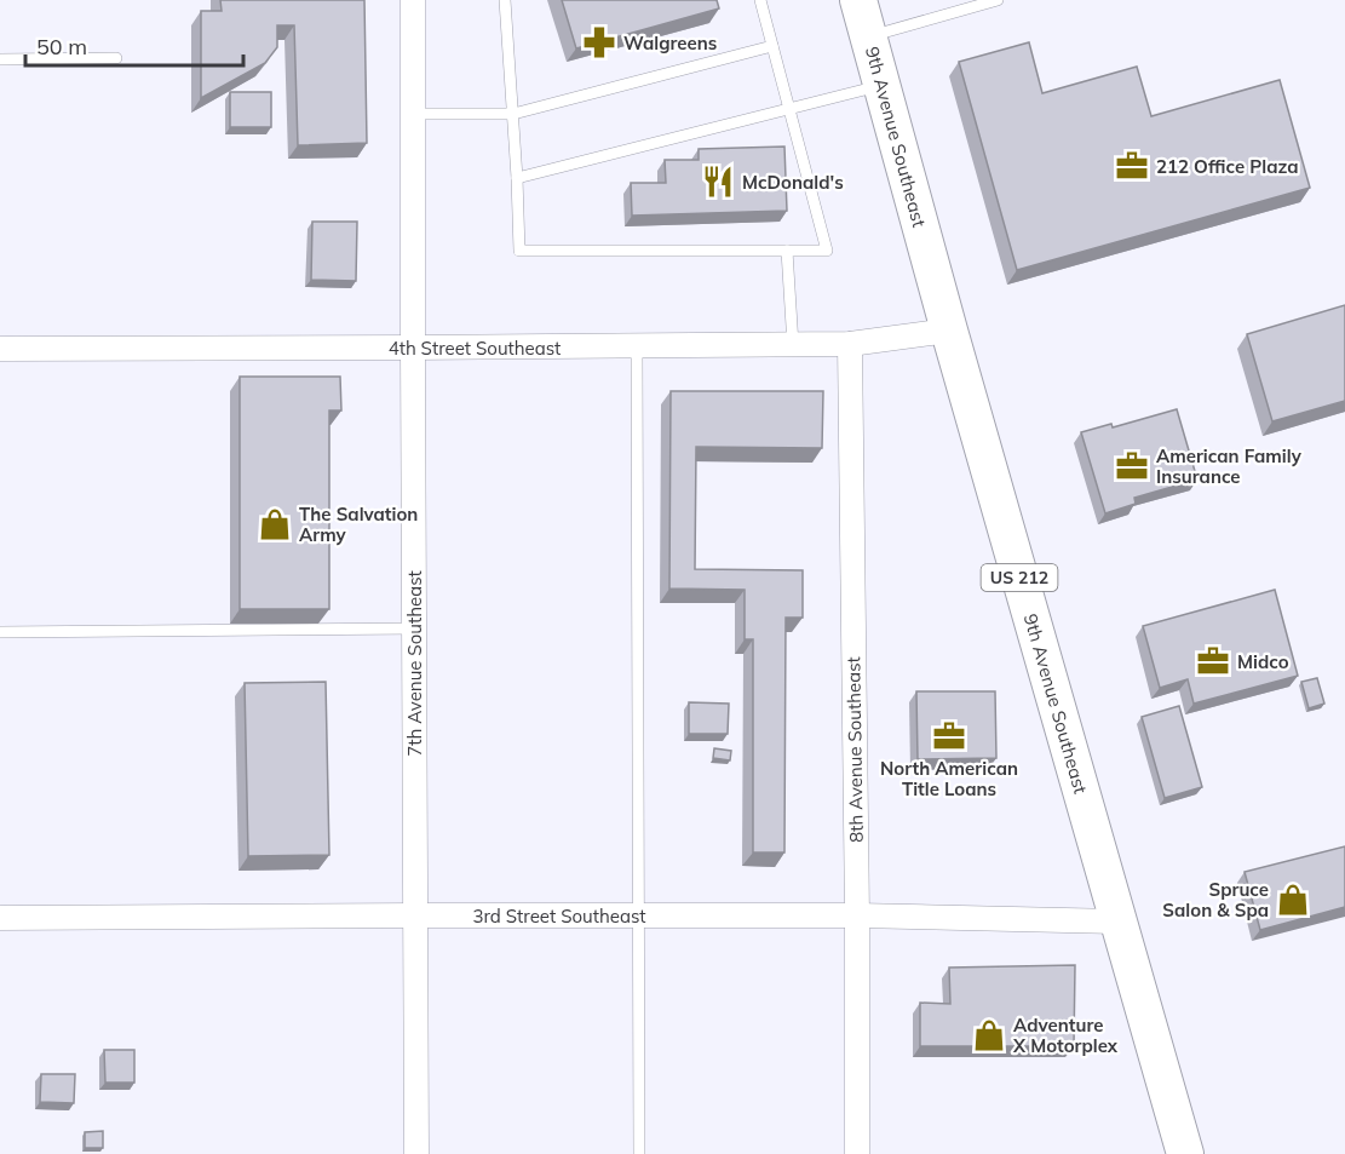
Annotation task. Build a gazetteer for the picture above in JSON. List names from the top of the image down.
{
  "streets": {
    "main road": ["9th Avenue Southeast", "US 212"],
    "street": [
      "4th Street Southeast",
      "7th Avenue Southeast",
      "8th Avenue Southeast",
      "3rd Street Southeast"
    ]
  },
  "crossings": [
    ["9th Avenue Southeast", "4th Street Southeast"],
    ["9th Avenue Southeast", "3rd Street Southeast"],
    ["4th Street Southeast", "7th Avenue Southeast"],
    ["4th Street Southeast", "8th Avenue Southeast"],
    ["7th Avenue Southeast", "3rd Street Southeast"],
    ["8th Avenue Southeast", "3rd Street Southeast"]
  ],
  "places": {
    "pharmacy": ["Walgreens"],
    "office": [
      "212 Office Plaza",
      "American Family Insurance",
      "Midco",
      "North American Title Loans"
    ],
    "restaurant": ["McDonald's"],
    "shop": ["The Salvation Army", "Spruce Salon & Spa", "Adventure X Motorplex"]
  },
  "scale_bar": "50 m"
}
